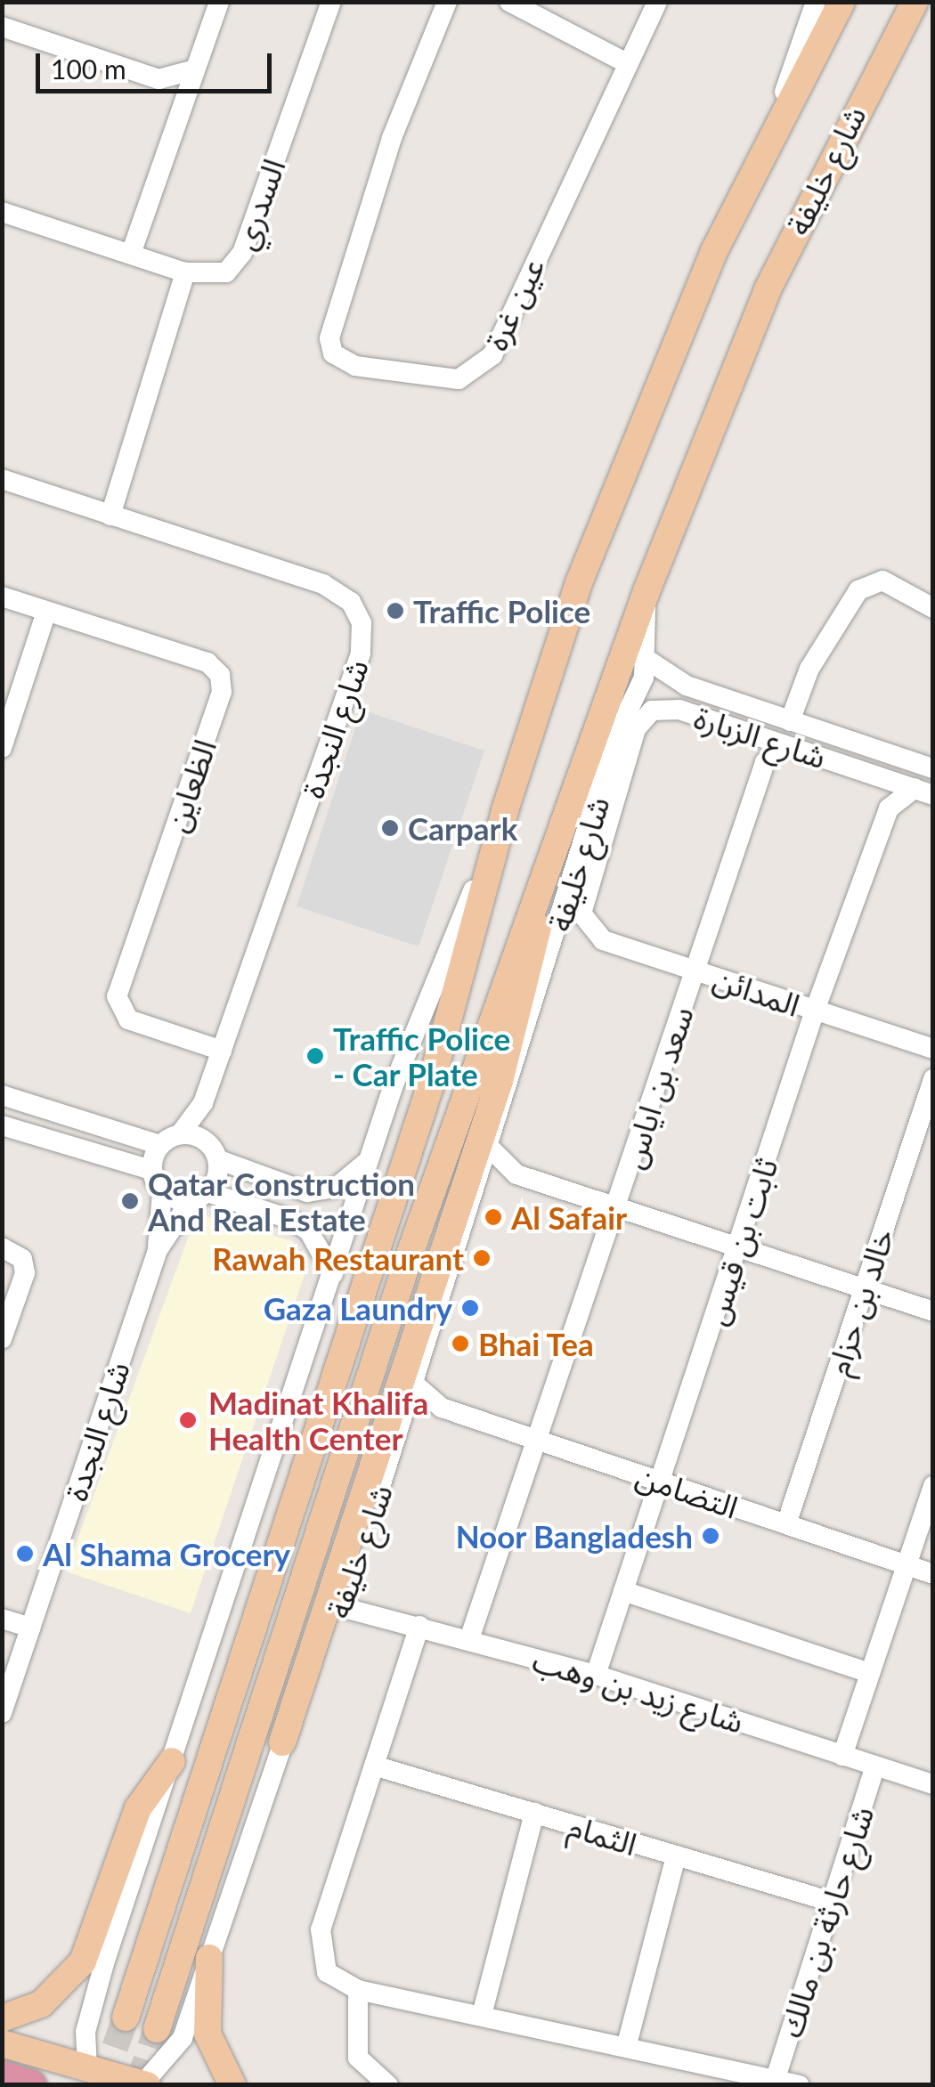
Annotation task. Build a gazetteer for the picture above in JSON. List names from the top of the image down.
{
  "streets": {
    "main road": ["شارع خليفة"],
    "street": [
      "السدري",
      "عين غرة",
      "شارع النجدة",
      "شارع الزبارة",
      "الظعاين",
      "المدائن",
      "سعد بن اياس",
      "ثابت بن قيس",
      "خالد بن حزام",
      "التضامن",
      "شارع زيد بن وهب",
      "الثمام",
      "شارع حارثة بن مالك"
    ]
  },
  "crossings": [
    ["شارع خليفة", "شارع الزبارة"],
    ["شارع خليفة", "التضامن"],
    ["شارع خليفة", "شارع زيد بن وهب"],
    ["شارع النجدة", "الظعاين"],
    ["شارع الزبارة", "المدائن"],
    ["شارع الزبارة", "سعد بن اياس"],
    ["المدائن", "سعد بن اياس"],
    ["المدائن", "ثابت بن قيس"],
    ["سعد بن اياس", "التضامن"],
    ["سعد بن اياس", "شارع زيد بن وهب"],
    ["ثابت بن قيس", "التضامن"],
    ["ثابت بن قيس", "شارع زيد بن وهب"],
    ["خالد بن حزام", "التضامن"],
    ["التضامن", "شارع حارثة بن مالك"],
    ["شارع زيد بن وهب", "شارع حارثة بن مالك"],
    ["الثمام", "شارع حارثة بن مالك"]
  ],
  "places": [
    "Traffic Police",
    "Carpark",
    "Traffic Police - Car Plate",
    "Qatar Construction And Real Estate",
    "Al Safair",
    "Rawah Restaurant",
    "Gaza Laundry",
    "Bhai Tea",
    "Madinat Khalifa Health Center",
    "Noor Bangladesh",
    "Al Shama Grocery"
  ],
  "scale_bar": "100 m"
}
